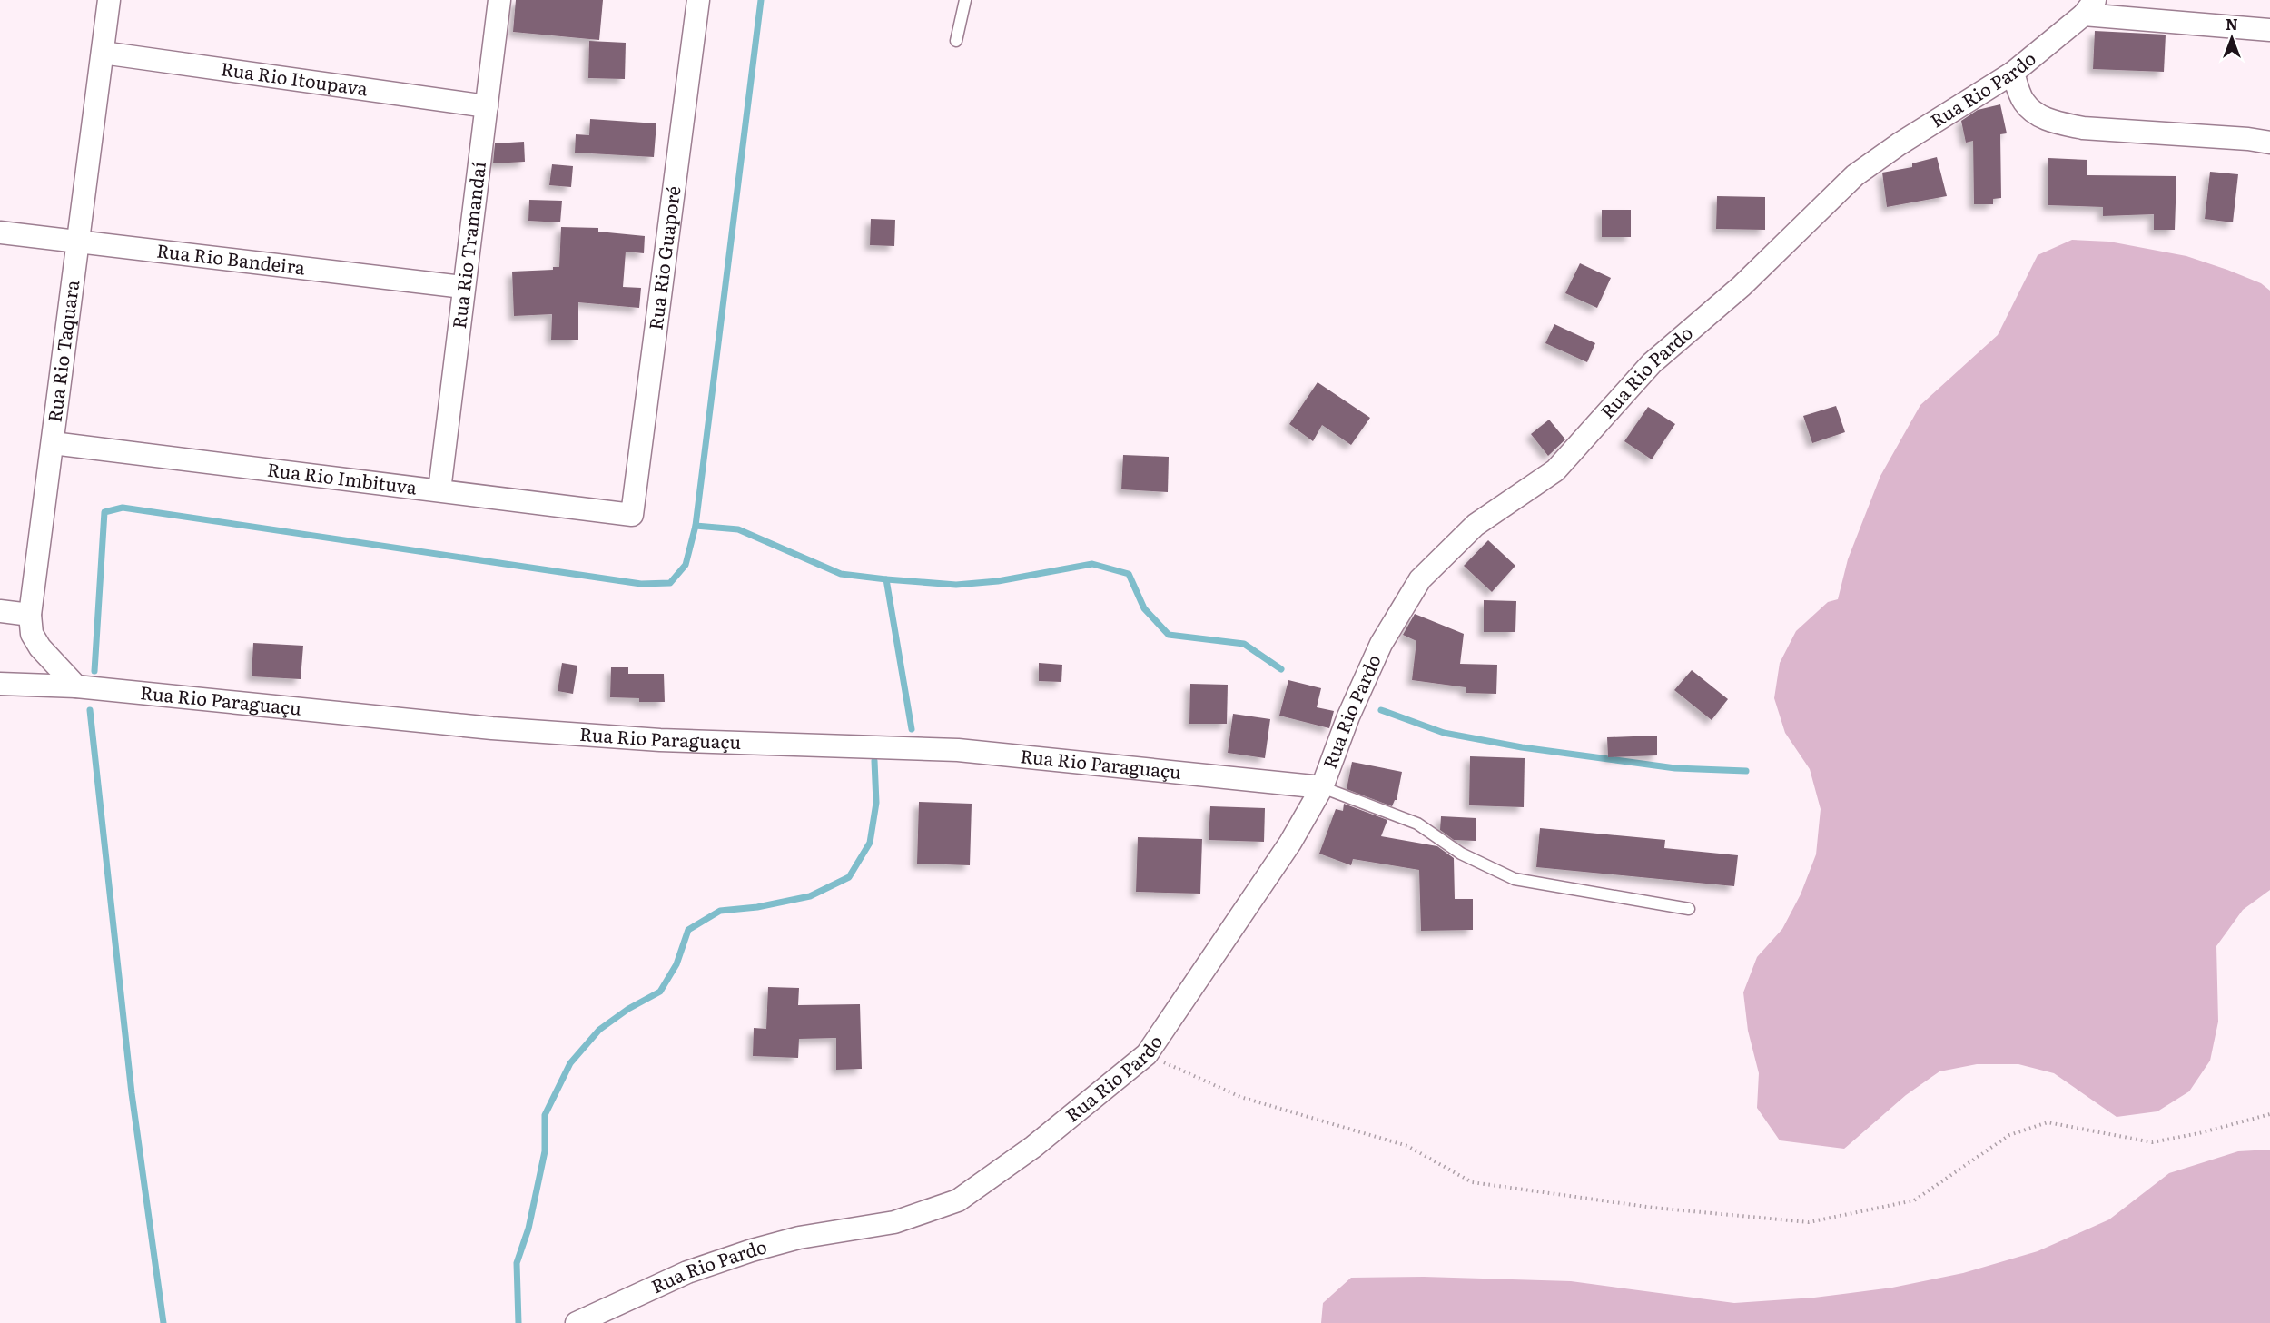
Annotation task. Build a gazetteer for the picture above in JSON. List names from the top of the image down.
{
  "streets": {
    "street": [
      "Rua Rio Itoupava",
      "Rua Rio Pardo",
      "Rua Rio Tramandaí",
      "Rua Rio Guaporé",
      "Rua Rio Bandeira",
      "Rua Rio Taquara",
      "Rua Rio Imbituva",
      "Rua Rio Paraguaçu"
    ]
  },
  "crossings": [
    ["Rua Rio Itoupava", "Rua Rio Tramandaí"],
    ["Rua Rio Itoupava", "Rua Rio Taquara"],
    ["Rua Rio Pardo", "Rua Rio Paraguaçu"],
    ["Rua Rio Tramandaí", "Rua Rio Bandeira"],
    ["Rua Rio Tramandaí", "Rua Rio Imbituva"],
    ["Rua Rio Guaporé", "Rua Rio Imbituva"],
    ["Rua Rio Bandeira", "Rua Rio Taquara"],
    ["Rua Rio Taquara", "Rua Rio Imbituva"],
    ["Rua Rio Taquara", "Rua Rio Paraguaçu"]
  ],
  "north": "top"
}
